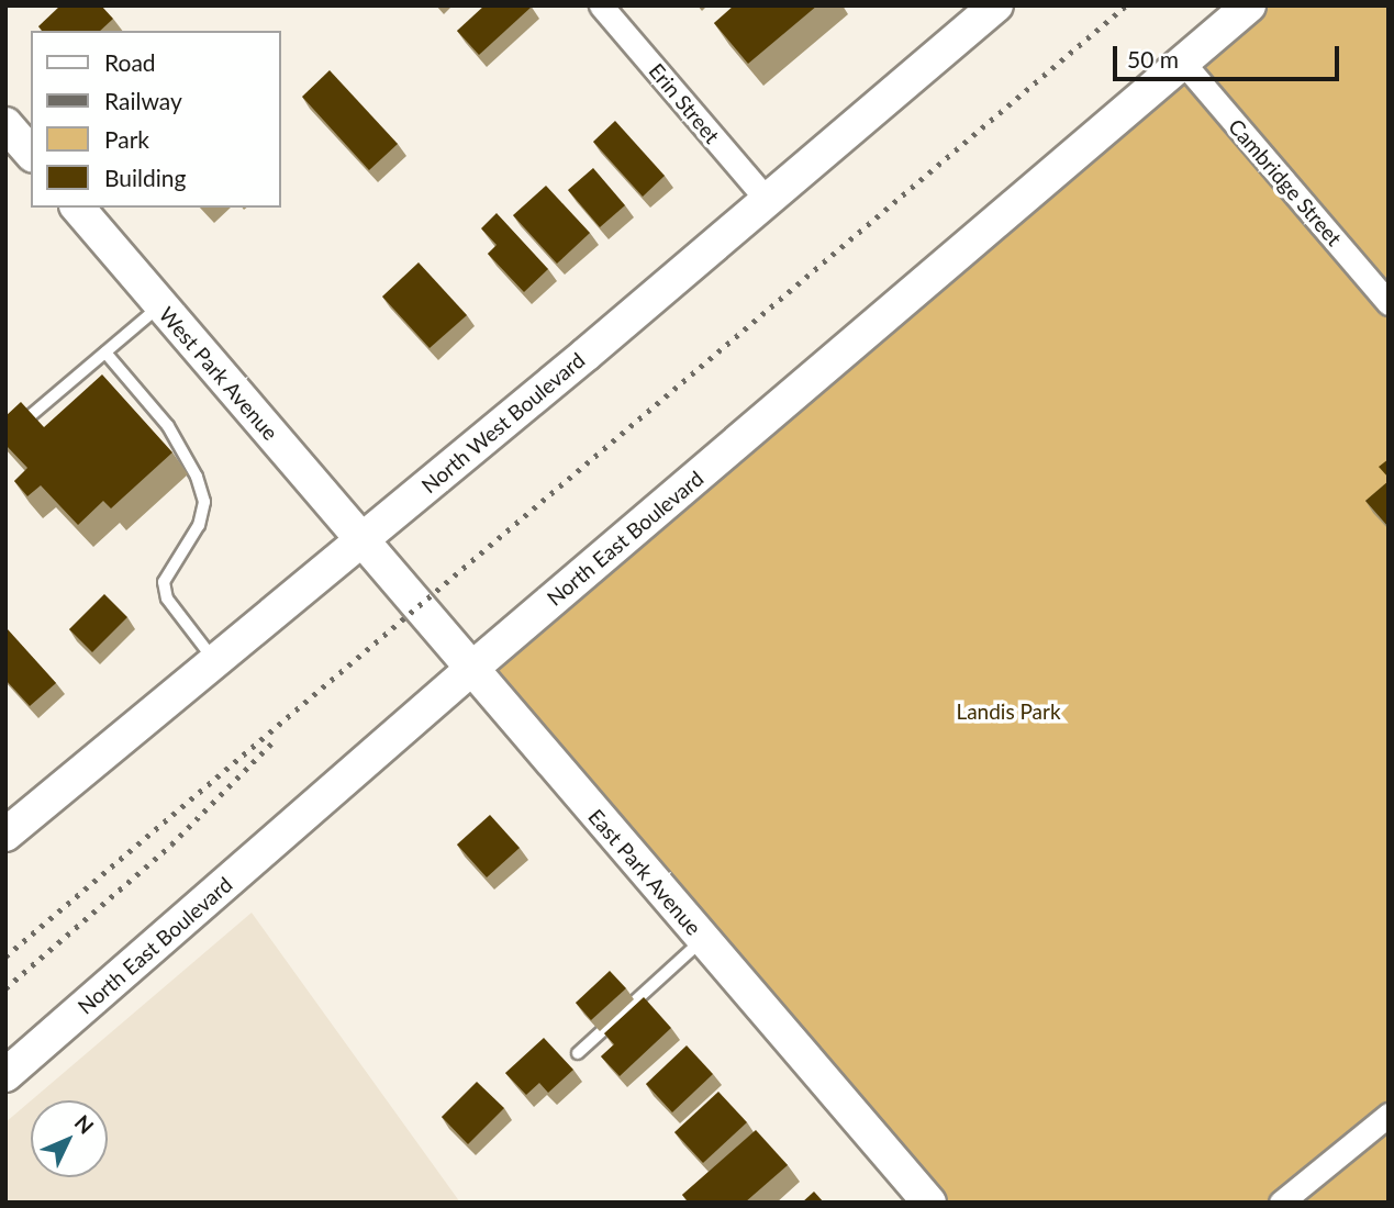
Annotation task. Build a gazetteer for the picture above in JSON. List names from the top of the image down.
{
  "streets": {
    "main road": [
      "West Park Avenue",
      "North West Boulevard",
      "North East Boulevard",
      "East Park Avenue"
    ],
    "street": ["Erin Street", "Cambridge Street"]
  },
  "crossings": [
    ["Erin Street", "North West Boulevard"],
    ["Cambridge Street", "North East Boulevard"],
    ["West Park Avenue", "North West Boulevard"],
    ["West Park Avenue", "East Park Avenue"],
    ["North West Boulevard", "East Park Avenue"],
    ["North East Boulevard", "East Park Avenue"]
  ],
  "parks": ["Landis Park"],
  "legend": [
    "Road",
    "Railway",
    "Park",
    "Building"
  ],
  "scale_bar": "50 m",
  "north": "top right"
}
